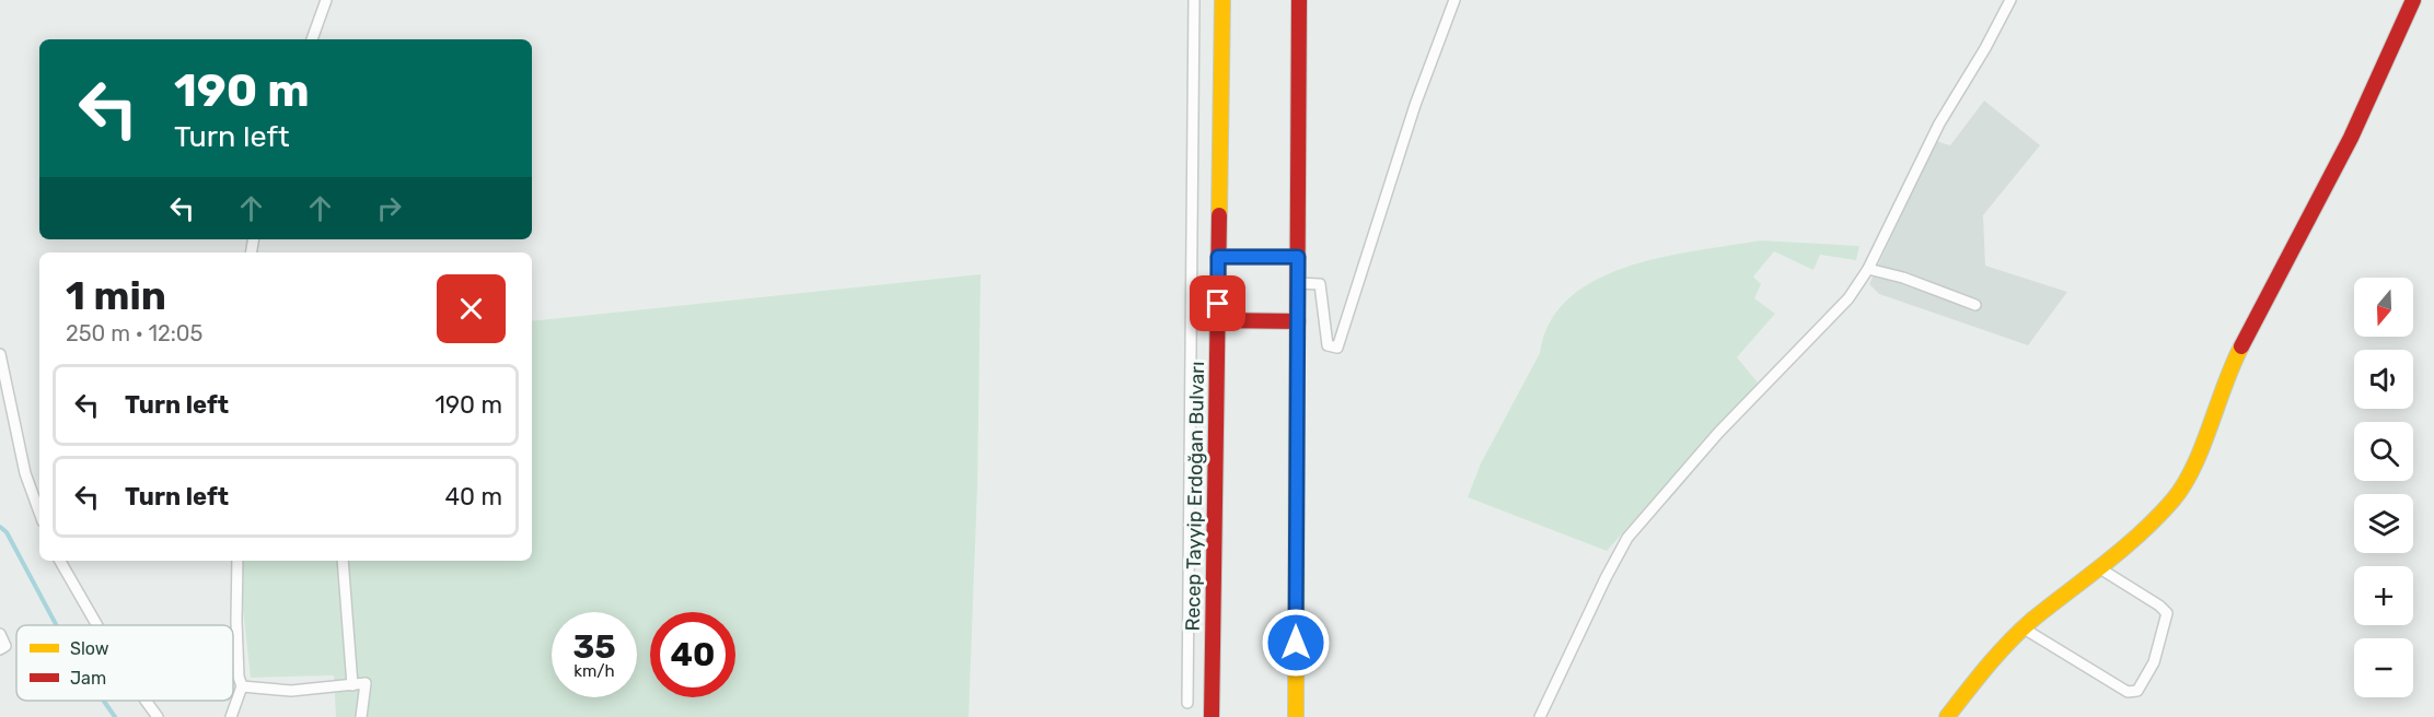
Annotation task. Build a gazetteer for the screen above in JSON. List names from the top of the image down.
{
  "streets": {
    "street": ["Recep Tayyip Erdoğan Bulvarı"]
  },
  "legend": ["Slow", "Jam"],
  "north": "bottom",
  "page": {
    "turn": ["190 m", "Turn left"],
    "heading": ["1 min", "250 m · 12:05"],
    "map_buttons": ["+", "−"],
    "list": [
      {
        "name": "Turn left",
        "value": "190 m"
      },
      {
        "name": "Turn left",
        "value": "40 m"
      }
    ],
    "speed": "35 km/h",
    "limit": "40"
  }
}
